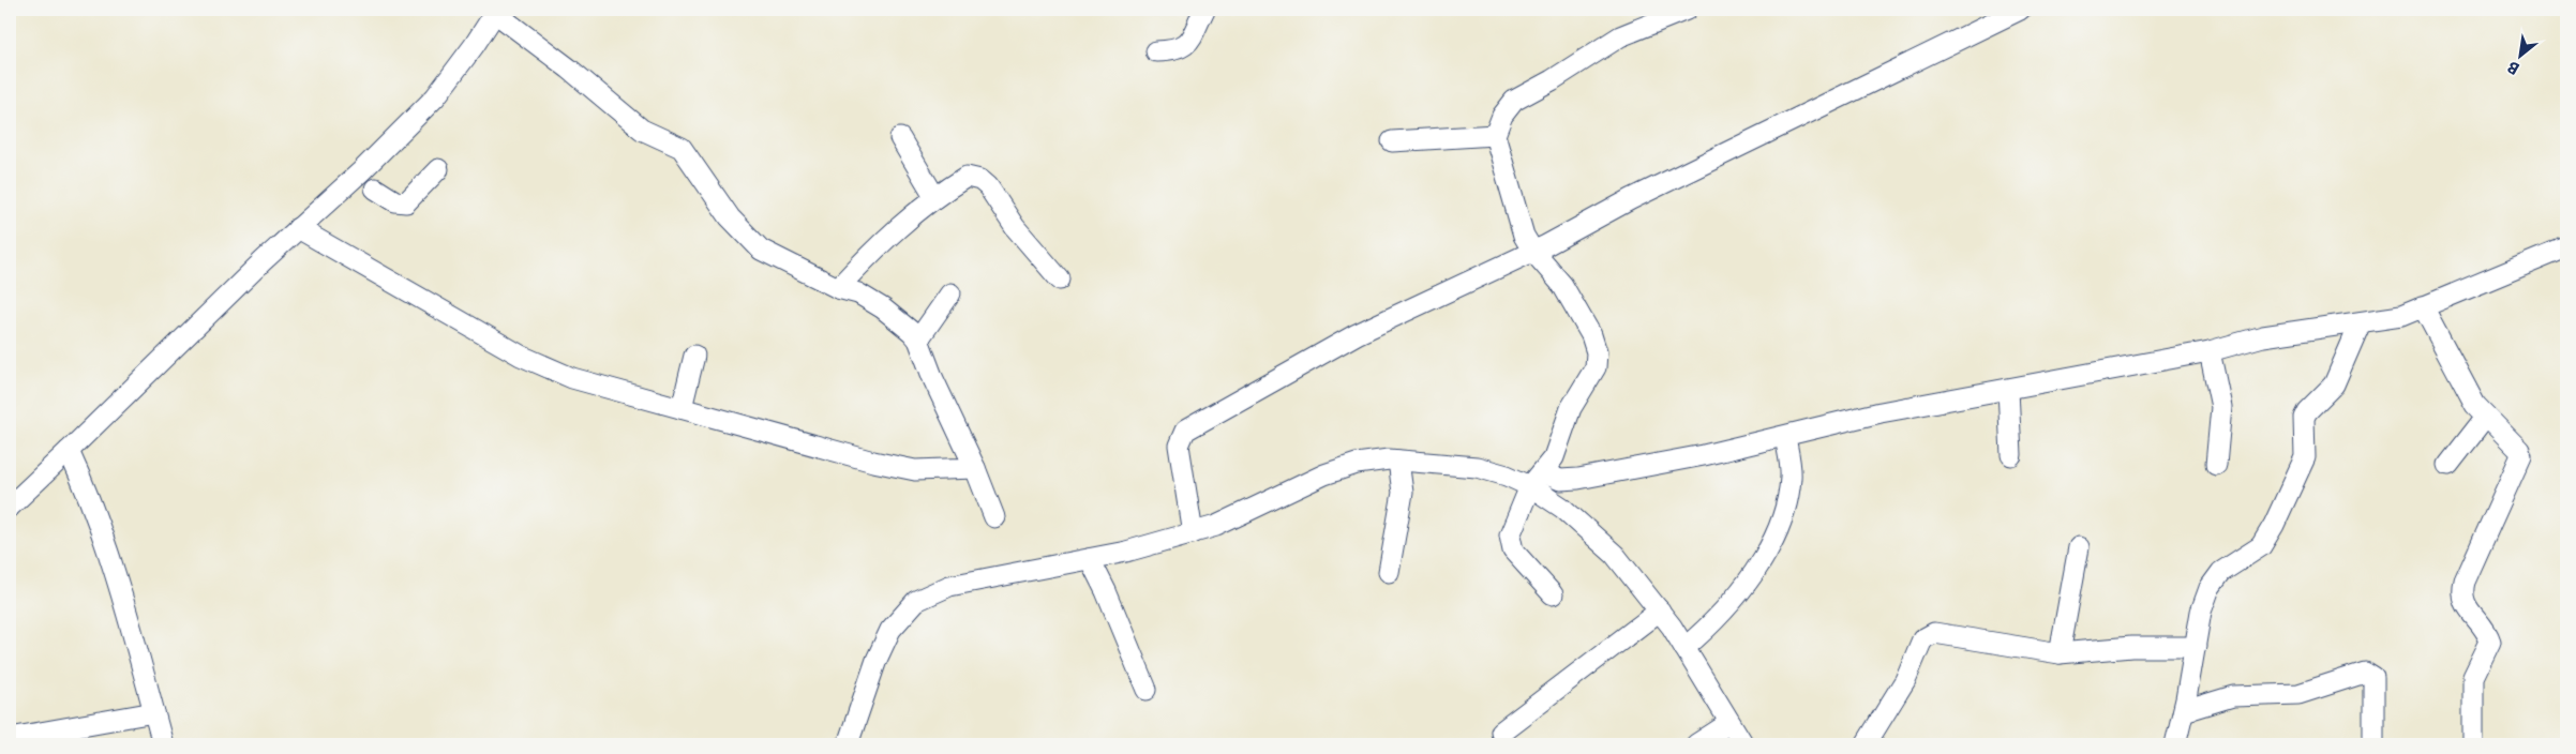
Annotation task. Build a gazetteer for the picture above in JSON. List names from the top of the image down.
{
  "north": "bottom left"
}
